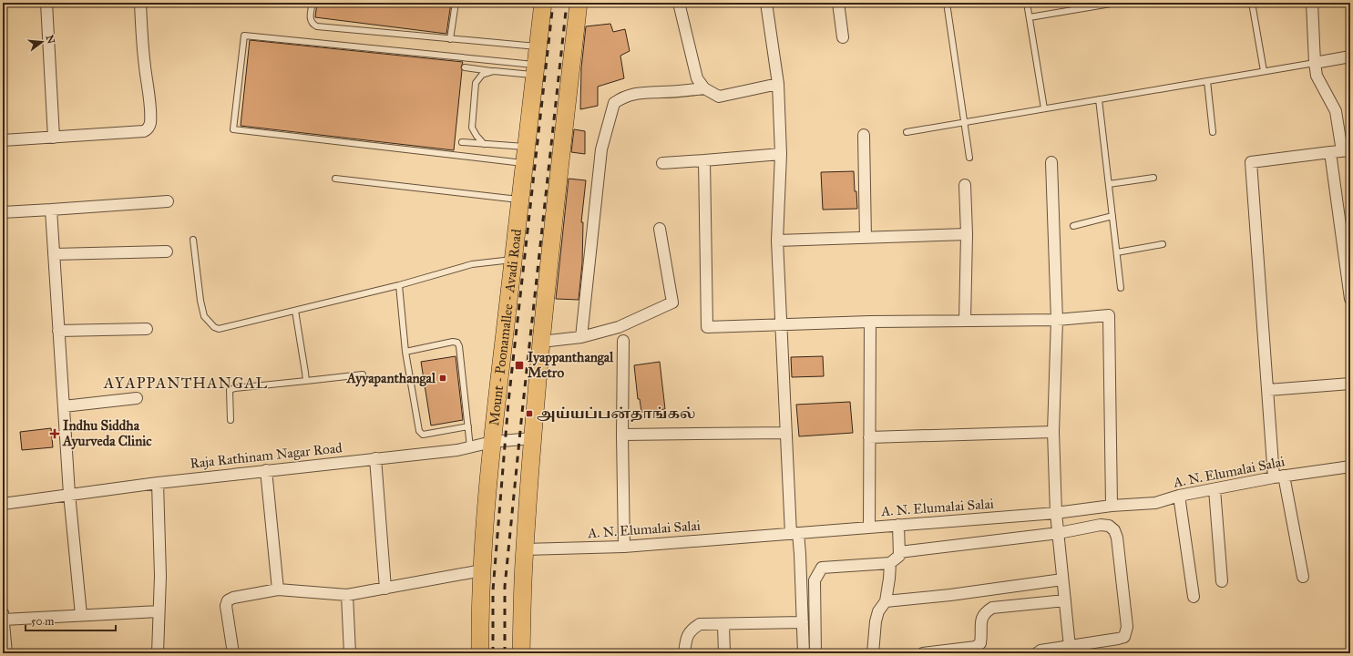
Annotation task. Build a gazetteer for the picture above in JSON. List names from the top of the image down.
{
  "streets": {
    "main road": ["Mount - Poonamallee - Avadi Road"],
    "street": ["Raja Rathinam Nagar Road", "A. N. Elumalai Salai"]
  },
  "crossings": [
    ["Mount - Poonamallee - Avadi Road", "Raja Rathinam Nagar Road"]
  ],
  "districts": ["AYAPPANTHANGAL"],
  "places": {
    "transit": ["Iyappanthangal Metro", "Ayyapanthangal", "அய்யப்பன்தாங்கல்"],
    "health": ["Indhu Siddha Ayurveda Clinic"]
  },
  "scale_bar": "50 m",
  "north": "right"
}
